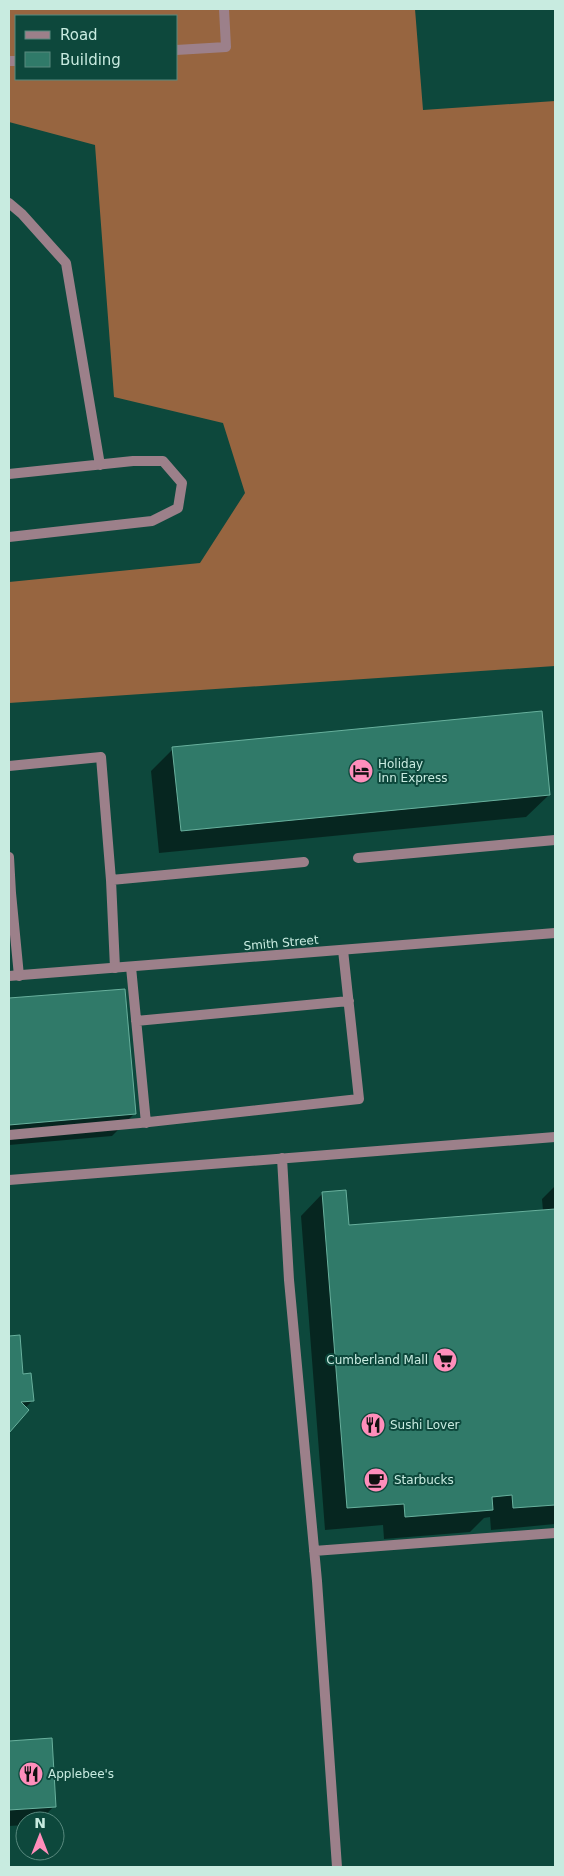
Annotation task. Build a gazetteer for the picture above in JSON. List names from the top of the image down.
{
  "streets": {
    "street": ["Smith Street"]
  },
  "places": {
    "hotel": ["Holiday Inn Express"],
    "supermarket": ["Cumberland Mall"],
    "restaurant": ["Sushi Lover", "Applebee's"],
    "cafe": ["Starbucks"]
  },
  "legend": ["Road", "Building"],
  "north": "top"
}
